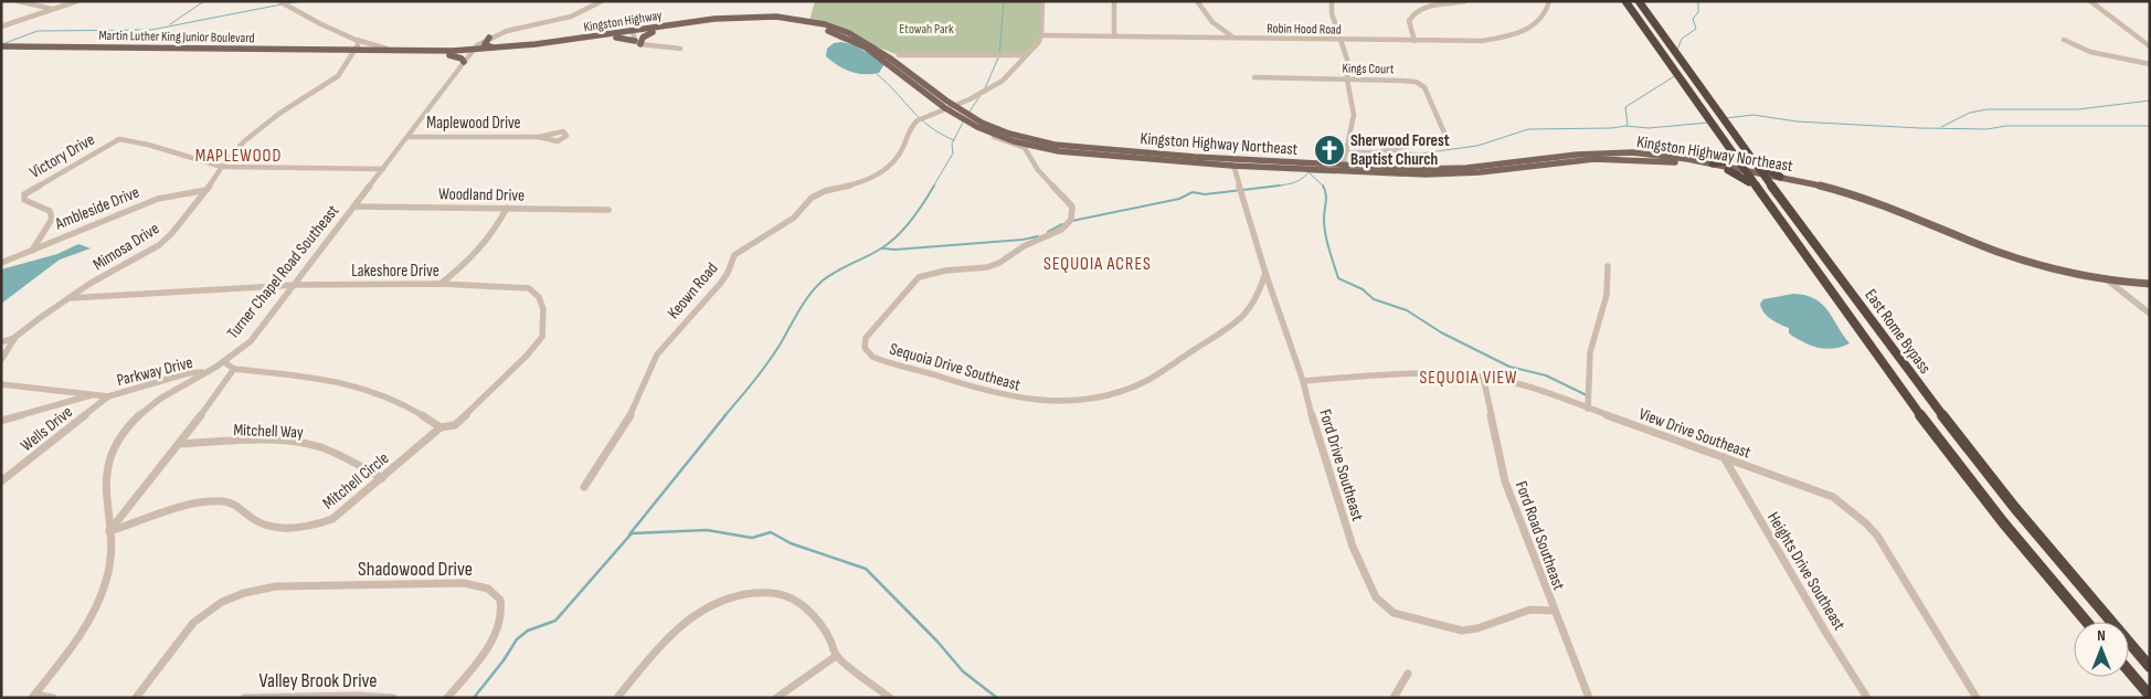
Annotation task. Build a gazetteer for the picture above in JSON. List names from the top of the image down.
{
  "streets": {
    "highway": ["East Rome Bypass"],
    "main road": ["Kingston Highway", "Martin Luther King Junior Boulevard", "Kingston Highway Northeast"],
    "street": [
      "Robin Hood Road",
      "Kings Court",
      "Maplewood Drive",
      "Victory Drive",
      "Woodland Drive",
      "Ambleside Drive",
      "Mimosa Drive",
      "Lakeshore Drive",
      "Turner Chapel Road Southeast",
      "Keown Road",
      "Sequoia Drive Southeast",
      "Parkway Drive",
      "Wells Drive",
      "Mitchell Way",
      "View Drive Southeast",
      "Ford Drive Southeast",
      "Mitchell Circle",
      "Ford Road Southeast",
      "Shadowood Drive",
      "Heights Drive Southeast",
      "Valley Brook Drive"
    ]
  },
  "crossings": [
    ["Kingston Highway", "Martin Luther King Junior Boulevard"],
    ["Kingston Highway", "Kingston Highway Northeast"],
    ["Kingston Highway", "Mimosa Drive"],
    ["Kingston Highway", "Turner Chapel Road Southeast"],
    ["Kingston Highway", "Keown Road"],
    ["Kingston Highway", "Ford Drive Southeast"],
    ["Robin Hood Road", "Keown Road"],
    ["Martin Luther King Junior Boulevard", "Mimosa Drive"],
    ["Maplewood Drive", "Turner Chapel Road Southeast"],
    ["Kingston Highway Northeast", "East Rome Bypass"],
    ["Kingston Highway Northeast", "Ford Drive Southeast"],
    ["Victory Drive", "Ambleside Drive"],
    ["Victory Drive", "Mimosa Drive"],
    ["Woodland Drive", "Turner Chapel Road Southeast"],
    ["Ambleside Drive", "Mimosa Drive"],
    ["Mimosa Drive", "Lakeshore Drive"],
    ["Lakeshore Drive", "Turner Chapel Road Southeast"],
    ["Lakeshore Drive", "Mitchell Circle"],
    ["Turner Chapel Road Southeast", "Parkway Drive"],
    ["Turner Chapel Road Southeast", "Mitchell Circle"],
    ["Sequoia Drive Southeast", "Ford Drive Southeast"],
    ["Parkway Drive", "Wells Drive"],
    ["Mitchell Way", "Mitchell Circle"],
    ["View Drive Southeast", "Ford Drive Southeast"],
    ["View Drive Southeast", "Ford Road Southeast"],
    ["View Drive Southeast", "Heights Drive Southeast"],
    ["Ford Drive Southeast", "Ford Road Southeast"]
  ],
  "districts": ["MAPLEWOOD", "SEQUOIA ACRES", "SEQUOIA VIEW"],
  "parks": ["Etowah Park"],
  "places": {
    "church": ["Sherwood Forest Baptist Church"]
  },
  "north": "top"
}
